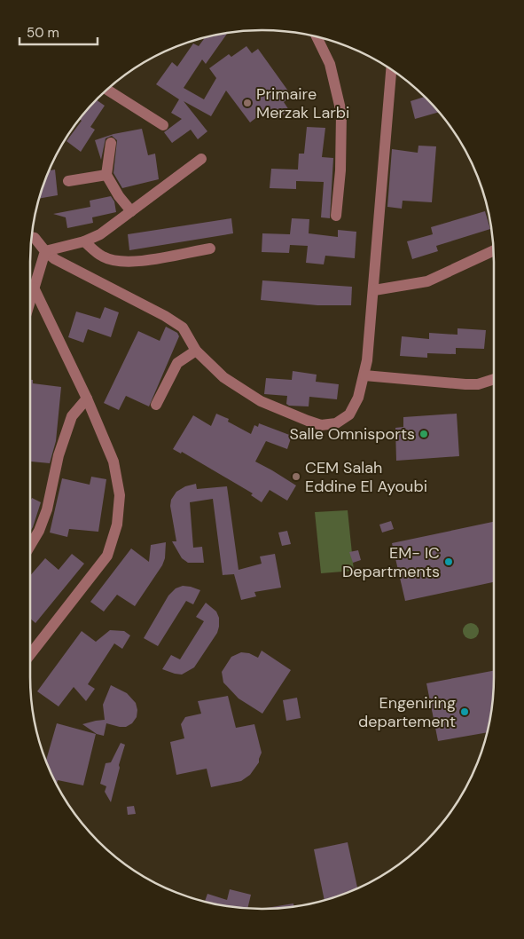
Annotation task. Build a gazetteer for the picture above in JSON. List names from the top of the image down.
{
  "places": [
    "Primaire Merzak Larbi",
    "Salle Omnisports",
    "CEM Salah Eddine El Ayoubi",
    "EM- IC Departments",
    "Engeniring departement"
  ],
  "scale_bar": "50 m"
}
